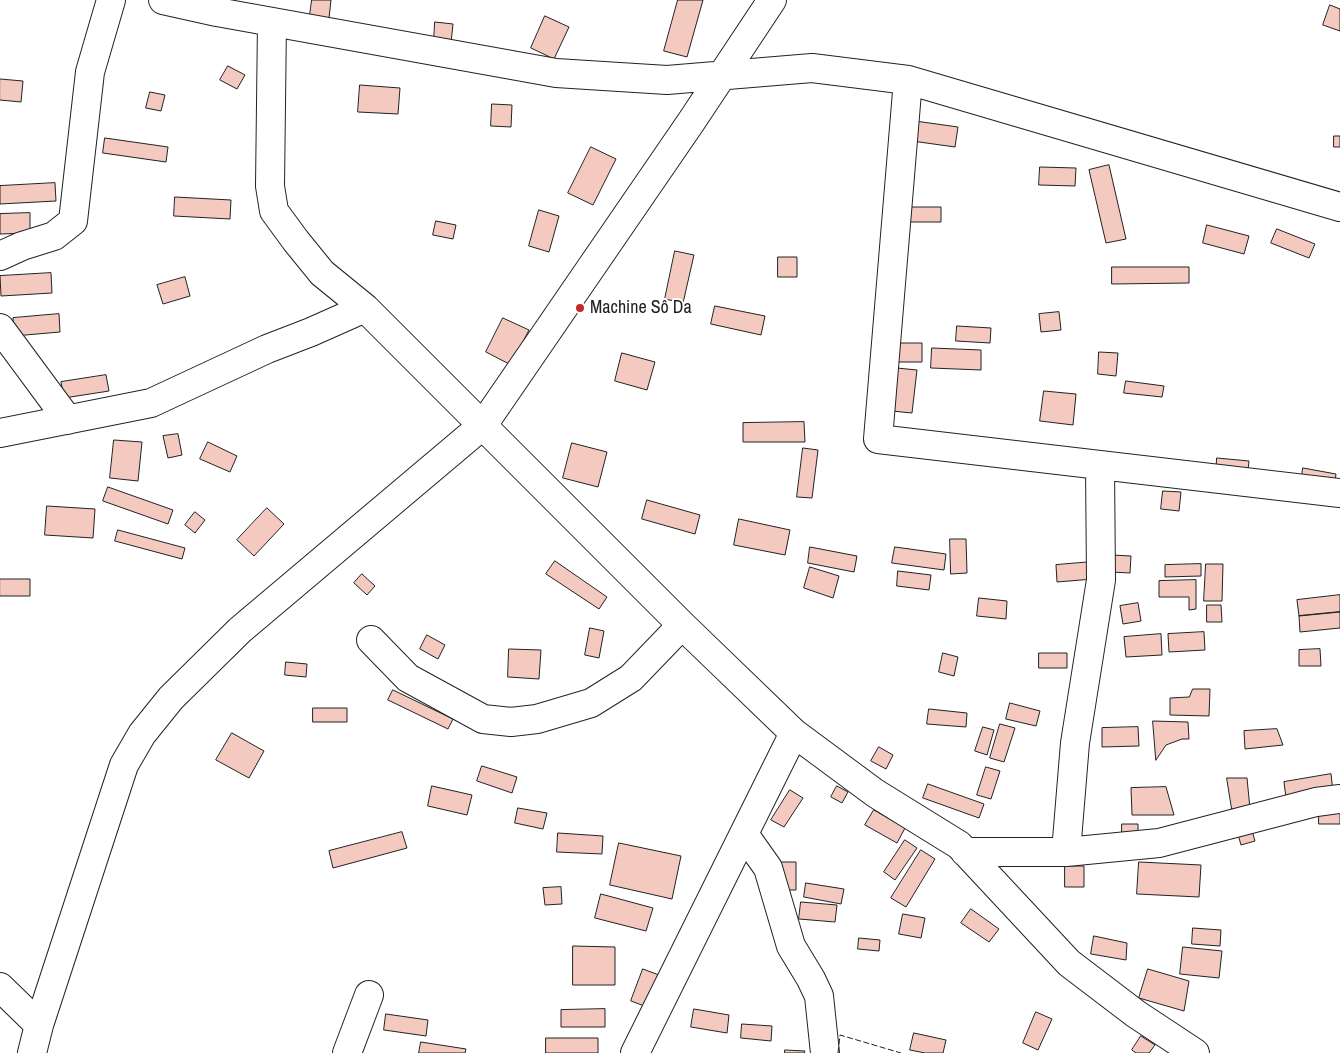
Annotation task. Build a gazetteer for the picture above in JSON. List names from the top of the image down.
{
  "places": ["Machine Sô Da"]
}
